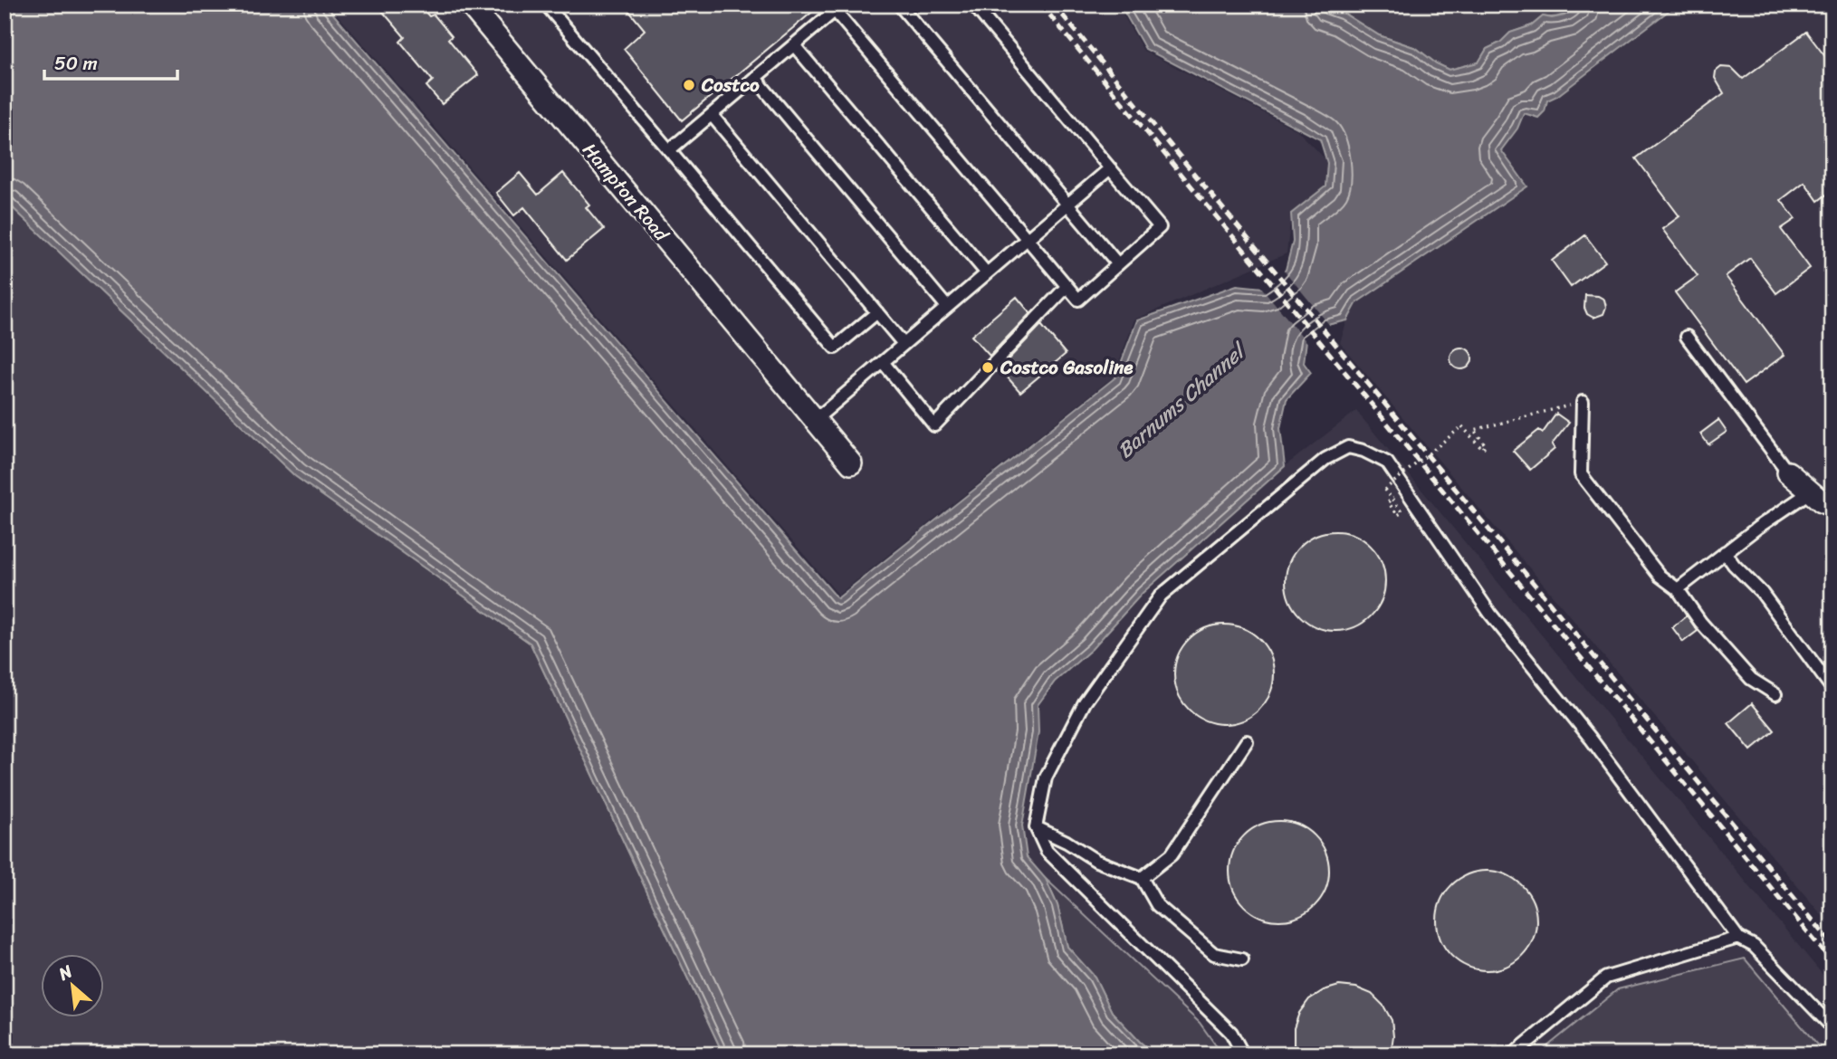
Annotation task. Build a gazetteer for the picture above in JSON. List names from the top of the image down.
{
  "streets": {
    "street": ["Hampton Road"]
  },
  "water": ["Barnums Channel"],
  "places": ["Costco", "Costco Gasoline"],
  "scale_bar": "50 m",
  "north": "top left"
}
